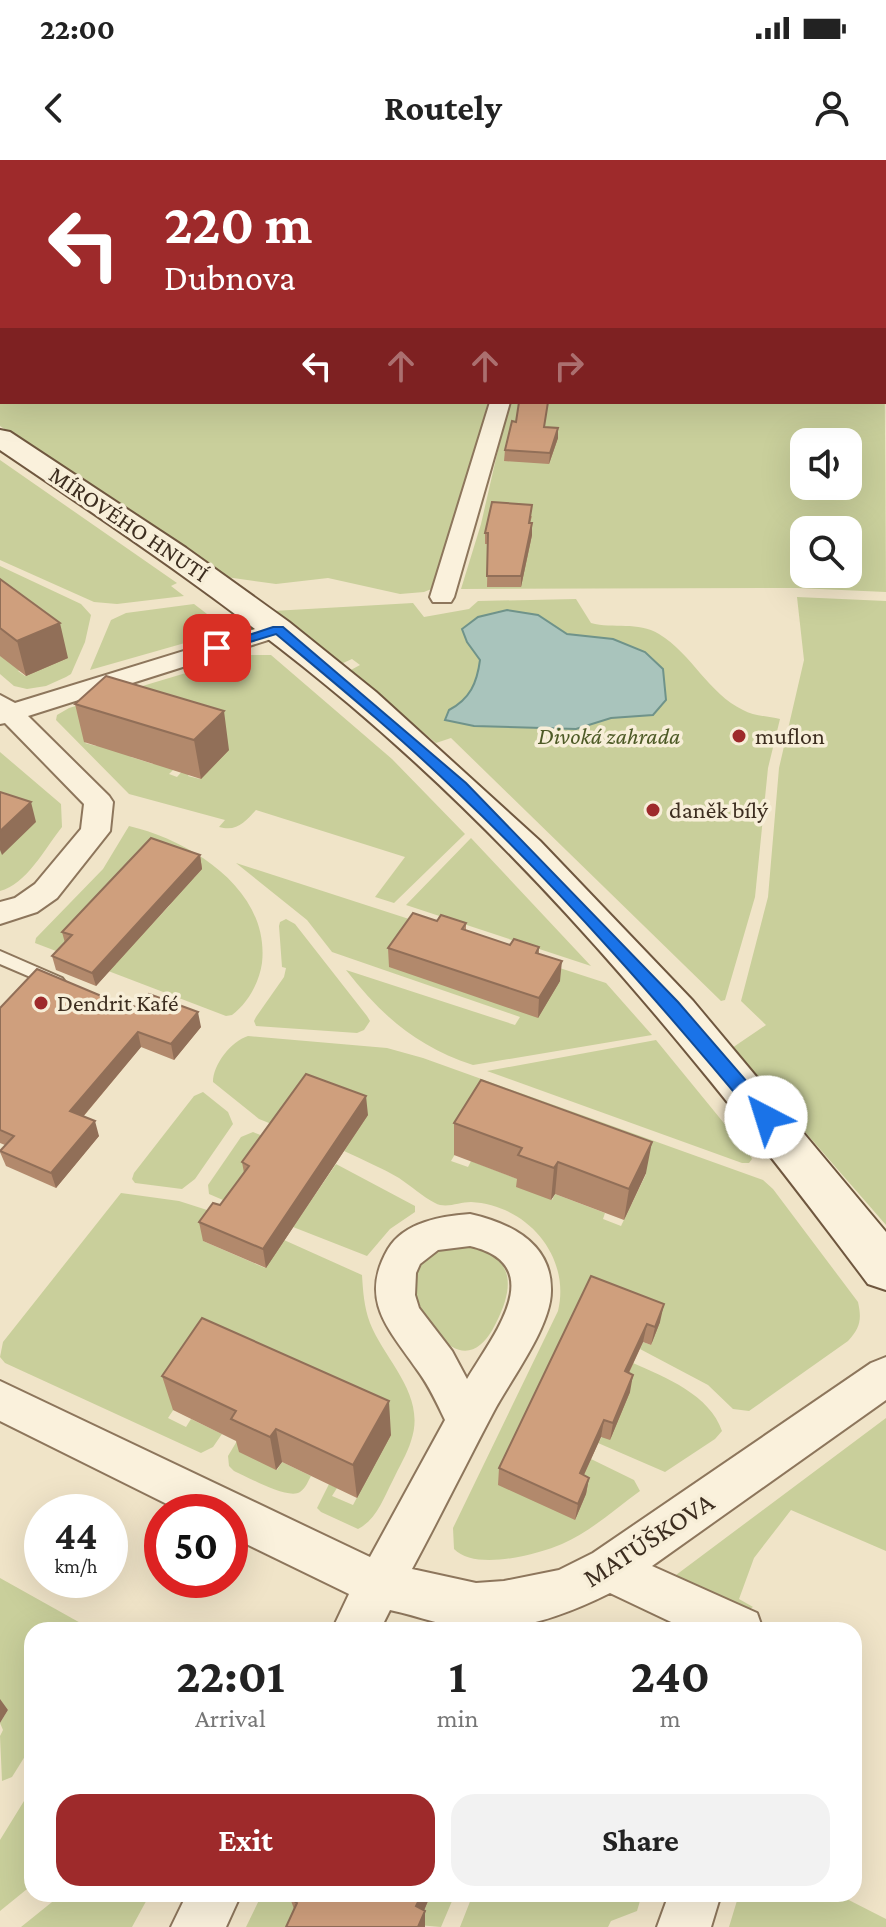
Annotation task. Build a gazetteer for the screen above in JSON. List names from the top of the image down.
{
  "streets": {
    "main road": ["MÍROVÉHO HNUTÍ"],
    "street": ["MATÚŠKOVA"]
  },
  "parks": ["Divoká zahrada"],
  "places": ["muflon", "daněk bílý", "Dendrit Kafé"],
  "page": {
    "status": "22:00",
    "header": "Routely",
    "turn": ["220 m", "Dubnova"],
    "speed": "44 km/h",
    "limit": "50",
    "eta": [
      "22:01",
      "Arrival",
      "1",
      "min",
      "240",
      "m"
    ],
    "buttons": ["Exit", "Share"]
  }
}
